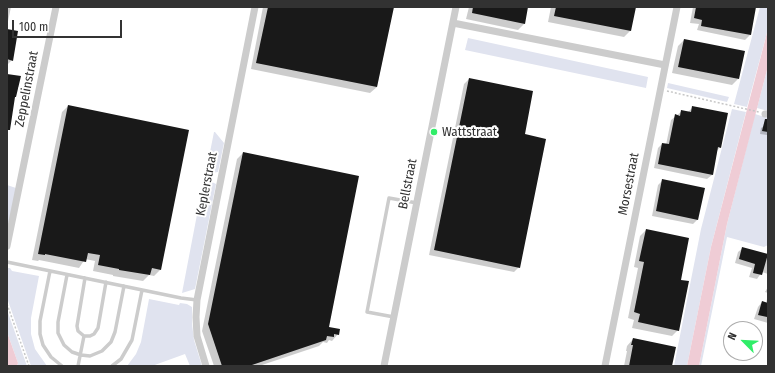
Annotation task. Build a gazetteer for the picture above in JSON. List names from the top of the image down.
{
  "streets": {
    "street": [
      "Zeppelinstraat",
      "Keplerstraat",
      "Bellstraat",
      "Morsestraat"
    ]
  },
  "places": ["Wattstraat"],
  "scale_bar": "100 m",
  "north": "top left"
}
